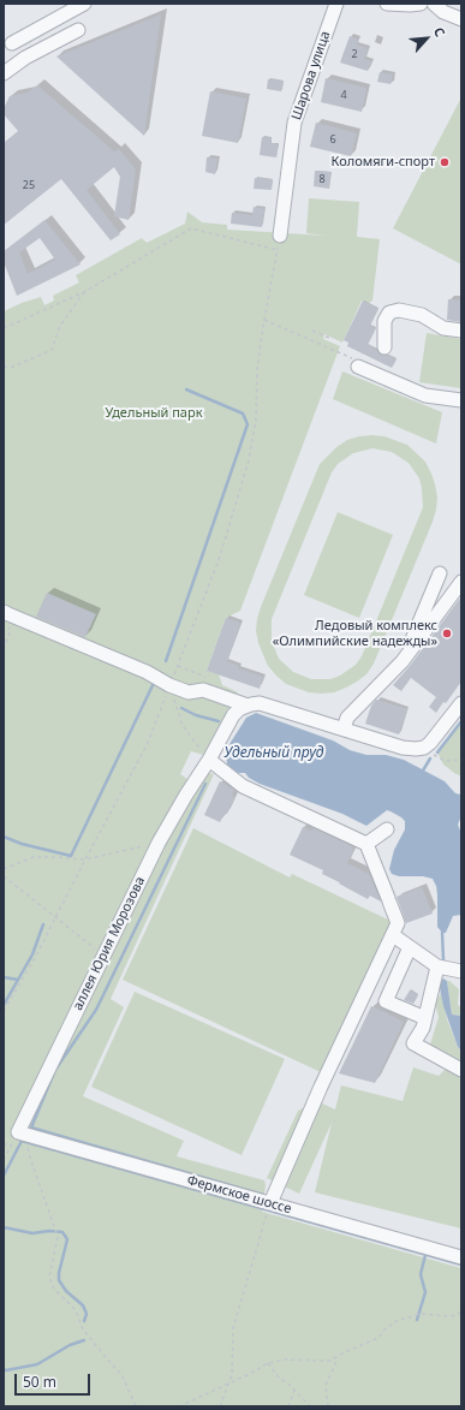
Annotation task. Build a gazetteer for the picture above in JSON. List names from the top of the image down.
{
  "streets": {
    "street": ["Шарова улица", "аллея Юрия Морозова", "Фермское шоссе"]
  },
  "crossings": [
    ["аллея Юрия Морозова", "Фермское шоссе"]
  ],
  "water": ["Удельный пруд"],
  "parks": ["Удельный парк"],
  "places": ["Коломяги-спорт", "Ледовый комплекс «Олимпийские надежды»"],
  "house_numbers": [
    "2",
    "4",
    "6",
    "8",
    "25"
  ],
  "scale_bar": "50 m",
  "north": "top right"
}
